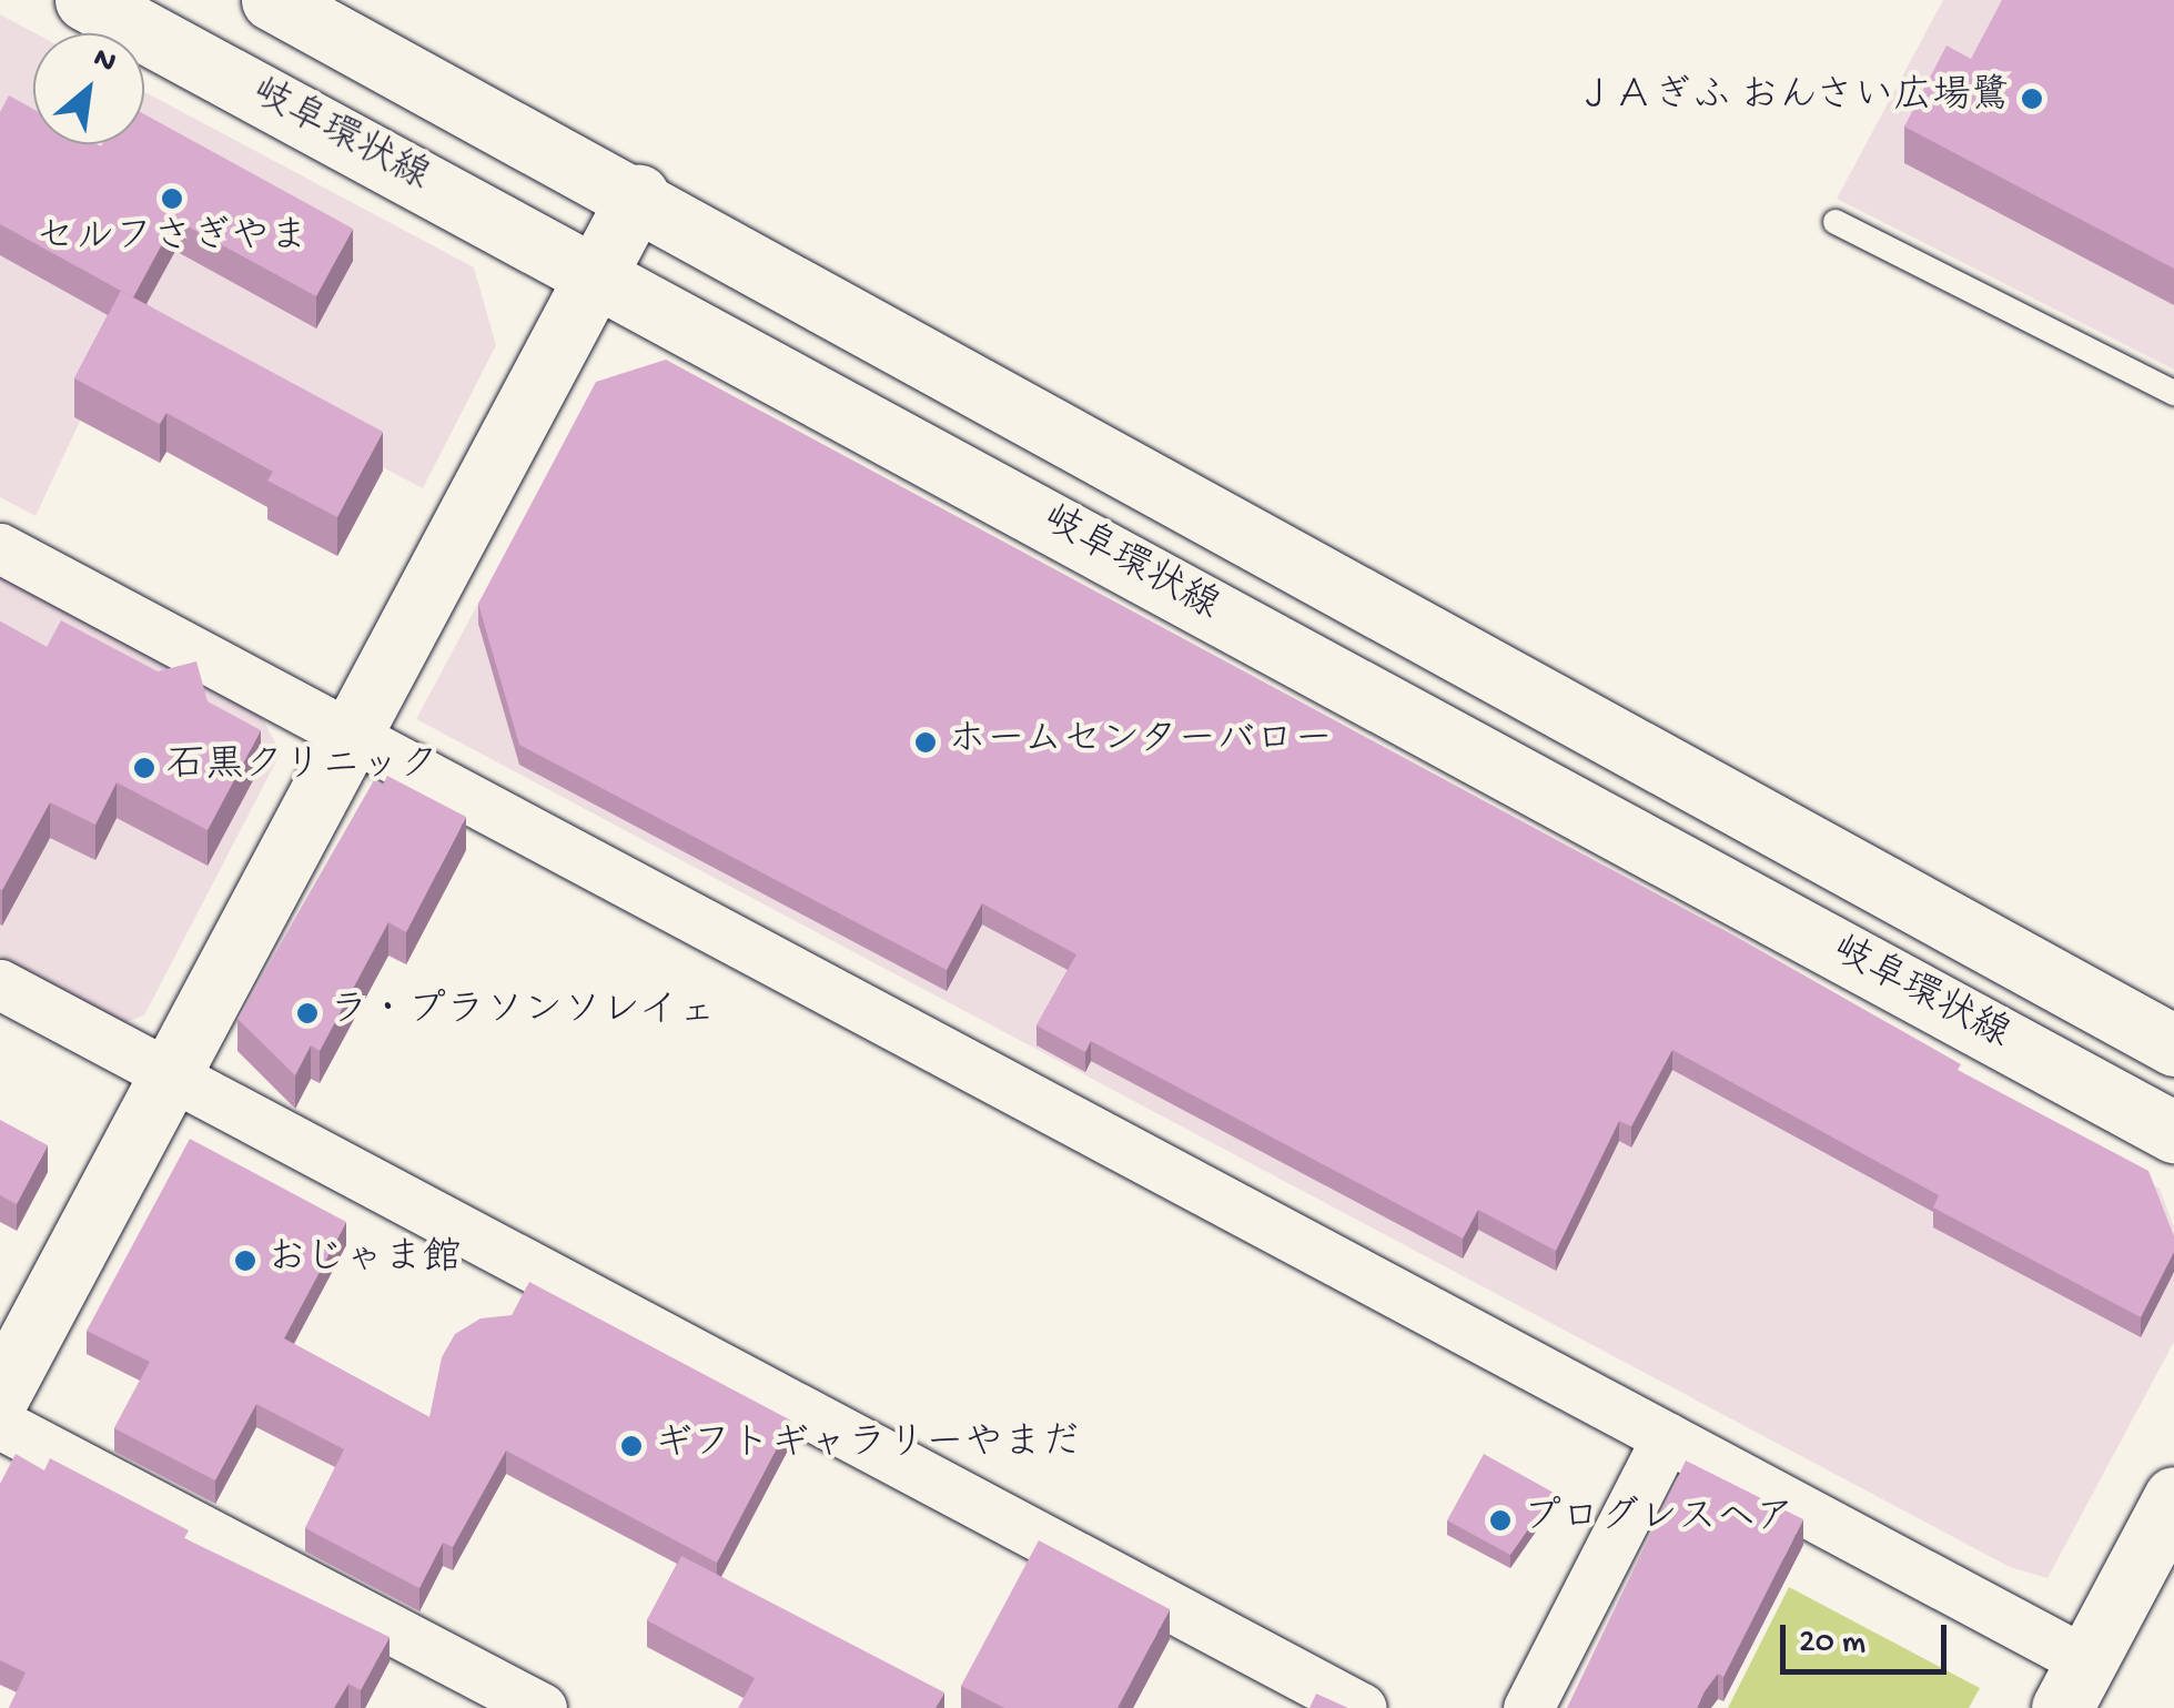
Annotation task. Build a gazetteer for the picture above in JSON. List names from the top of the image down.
{
  "streets": {
    "main road": ["岐阜環状線"]
  },
  "places": [
    "ＪＡぎふ おんさい広場鷺",
    "セルフさぎやま",
    "ホームセンターバロー",
    "石黒クリニック",
    "ラ・プラソンソレイェ",
    "おじゃま館",
    "ギフトギャラリーやまだ",
    "プログレスヘア"
  ],
  "scale_bar": "20 m",
  "north": "top right"
}
